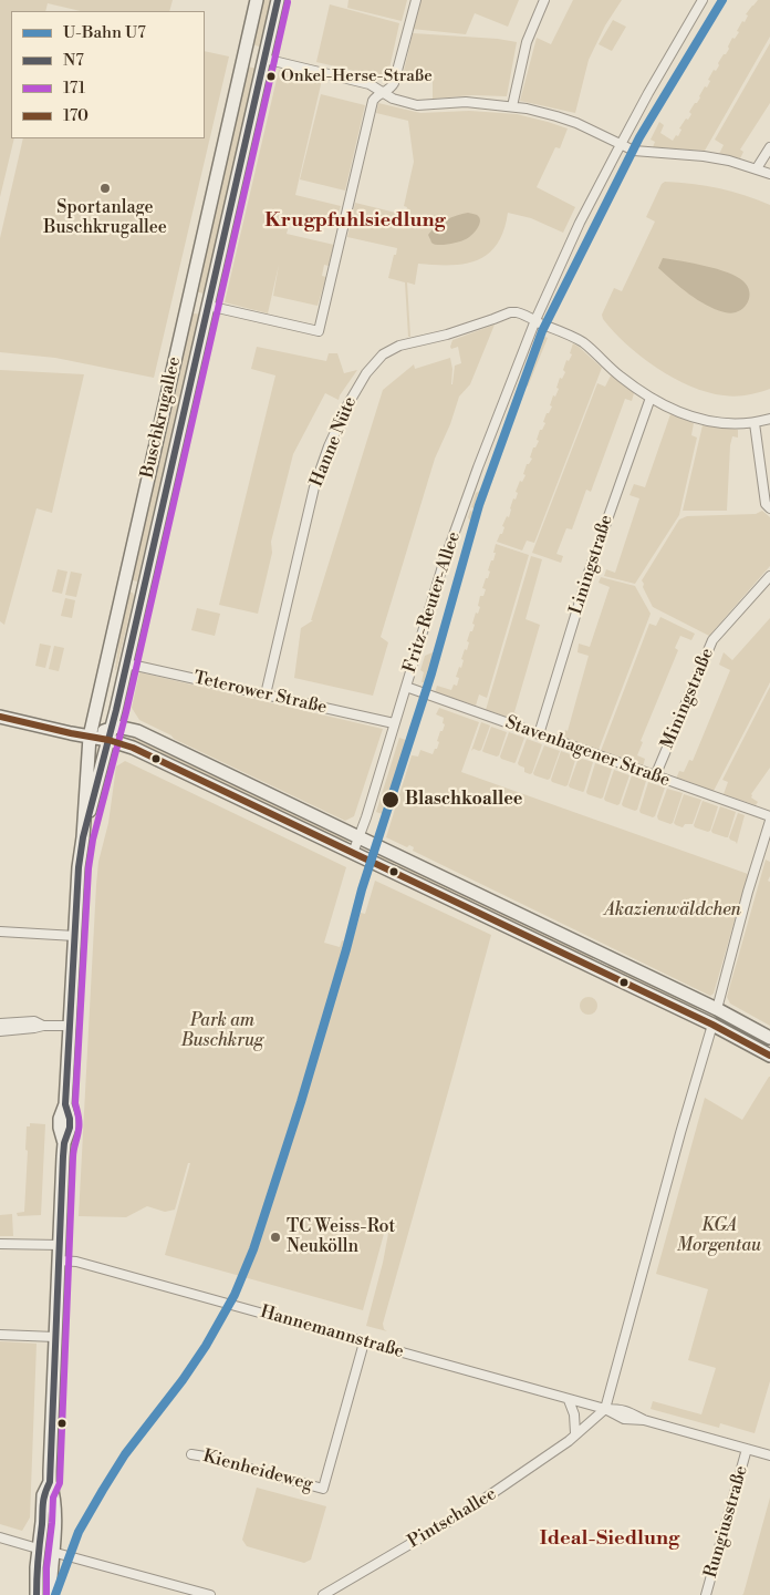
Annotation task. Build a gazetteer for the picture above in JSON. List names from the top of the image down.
{
  "streets": {
    "main road": ["Buschkrugallee"],
    "street": [
      "Hanne Nüte",
      "Liningstraße",
      "Fritz-Reuter-Allee",
      "Teterower Straße",
      "Miningstraße",
      "Stavenhagener Straße",
      "Hannemannstraße",
      "Kienheideweg",
      "Pintschallee",
      "Rungiusstraße"
    ]
  },
  "crossings": [
    ["Buschkrugallee", "Teterower Straße"],
    ["Buschkrugallee", "Hannemannstraße"],
    ["Hanne Nüte", "Liningstraße"],
    ["Hanne Nüte", "Fritz-Reuter-Allee"],
    ["Hanne Nüte", "Teterower Straße"],
    ["Liningstraße", "Stavenhagener Straße"],
    ["Fritz-Reuter-Allee", "Teterower Straße"],
    ["Fritz-Reuter-Allee", "Stavenhagener Straße"],
    ["Miningstraße", "Stavenhagener Straße"],
    ["Hannemannstraße", "Kienheideweg"],
    ["Hannemannstraße", "Pintschallee"],
    ["Hannemannstraße", "Rungiusstraße"]
  ],
  "districts": ["Krugpfuhlsiedlung", "Ideal-Siedlung"],
  "parks": ["Akazienwäldchen", "Park am Buschkrug", "KGA Morgentau"],
  "places": [
    "Onkel-Herse-Straße",
    "Sportanlage Buschkrugallee",
    "Blaschkoallee",
    "TC Weiss-Rot Neukölln"
  ],
  "lines": [
    "metro line U7",
    "transit line N7",
    "transit line 171",
    "transit line 170"
  ],
  "legend": [
    "U-Bahn U7",
    "N7",
    "171",
    "170"
  ]
}
